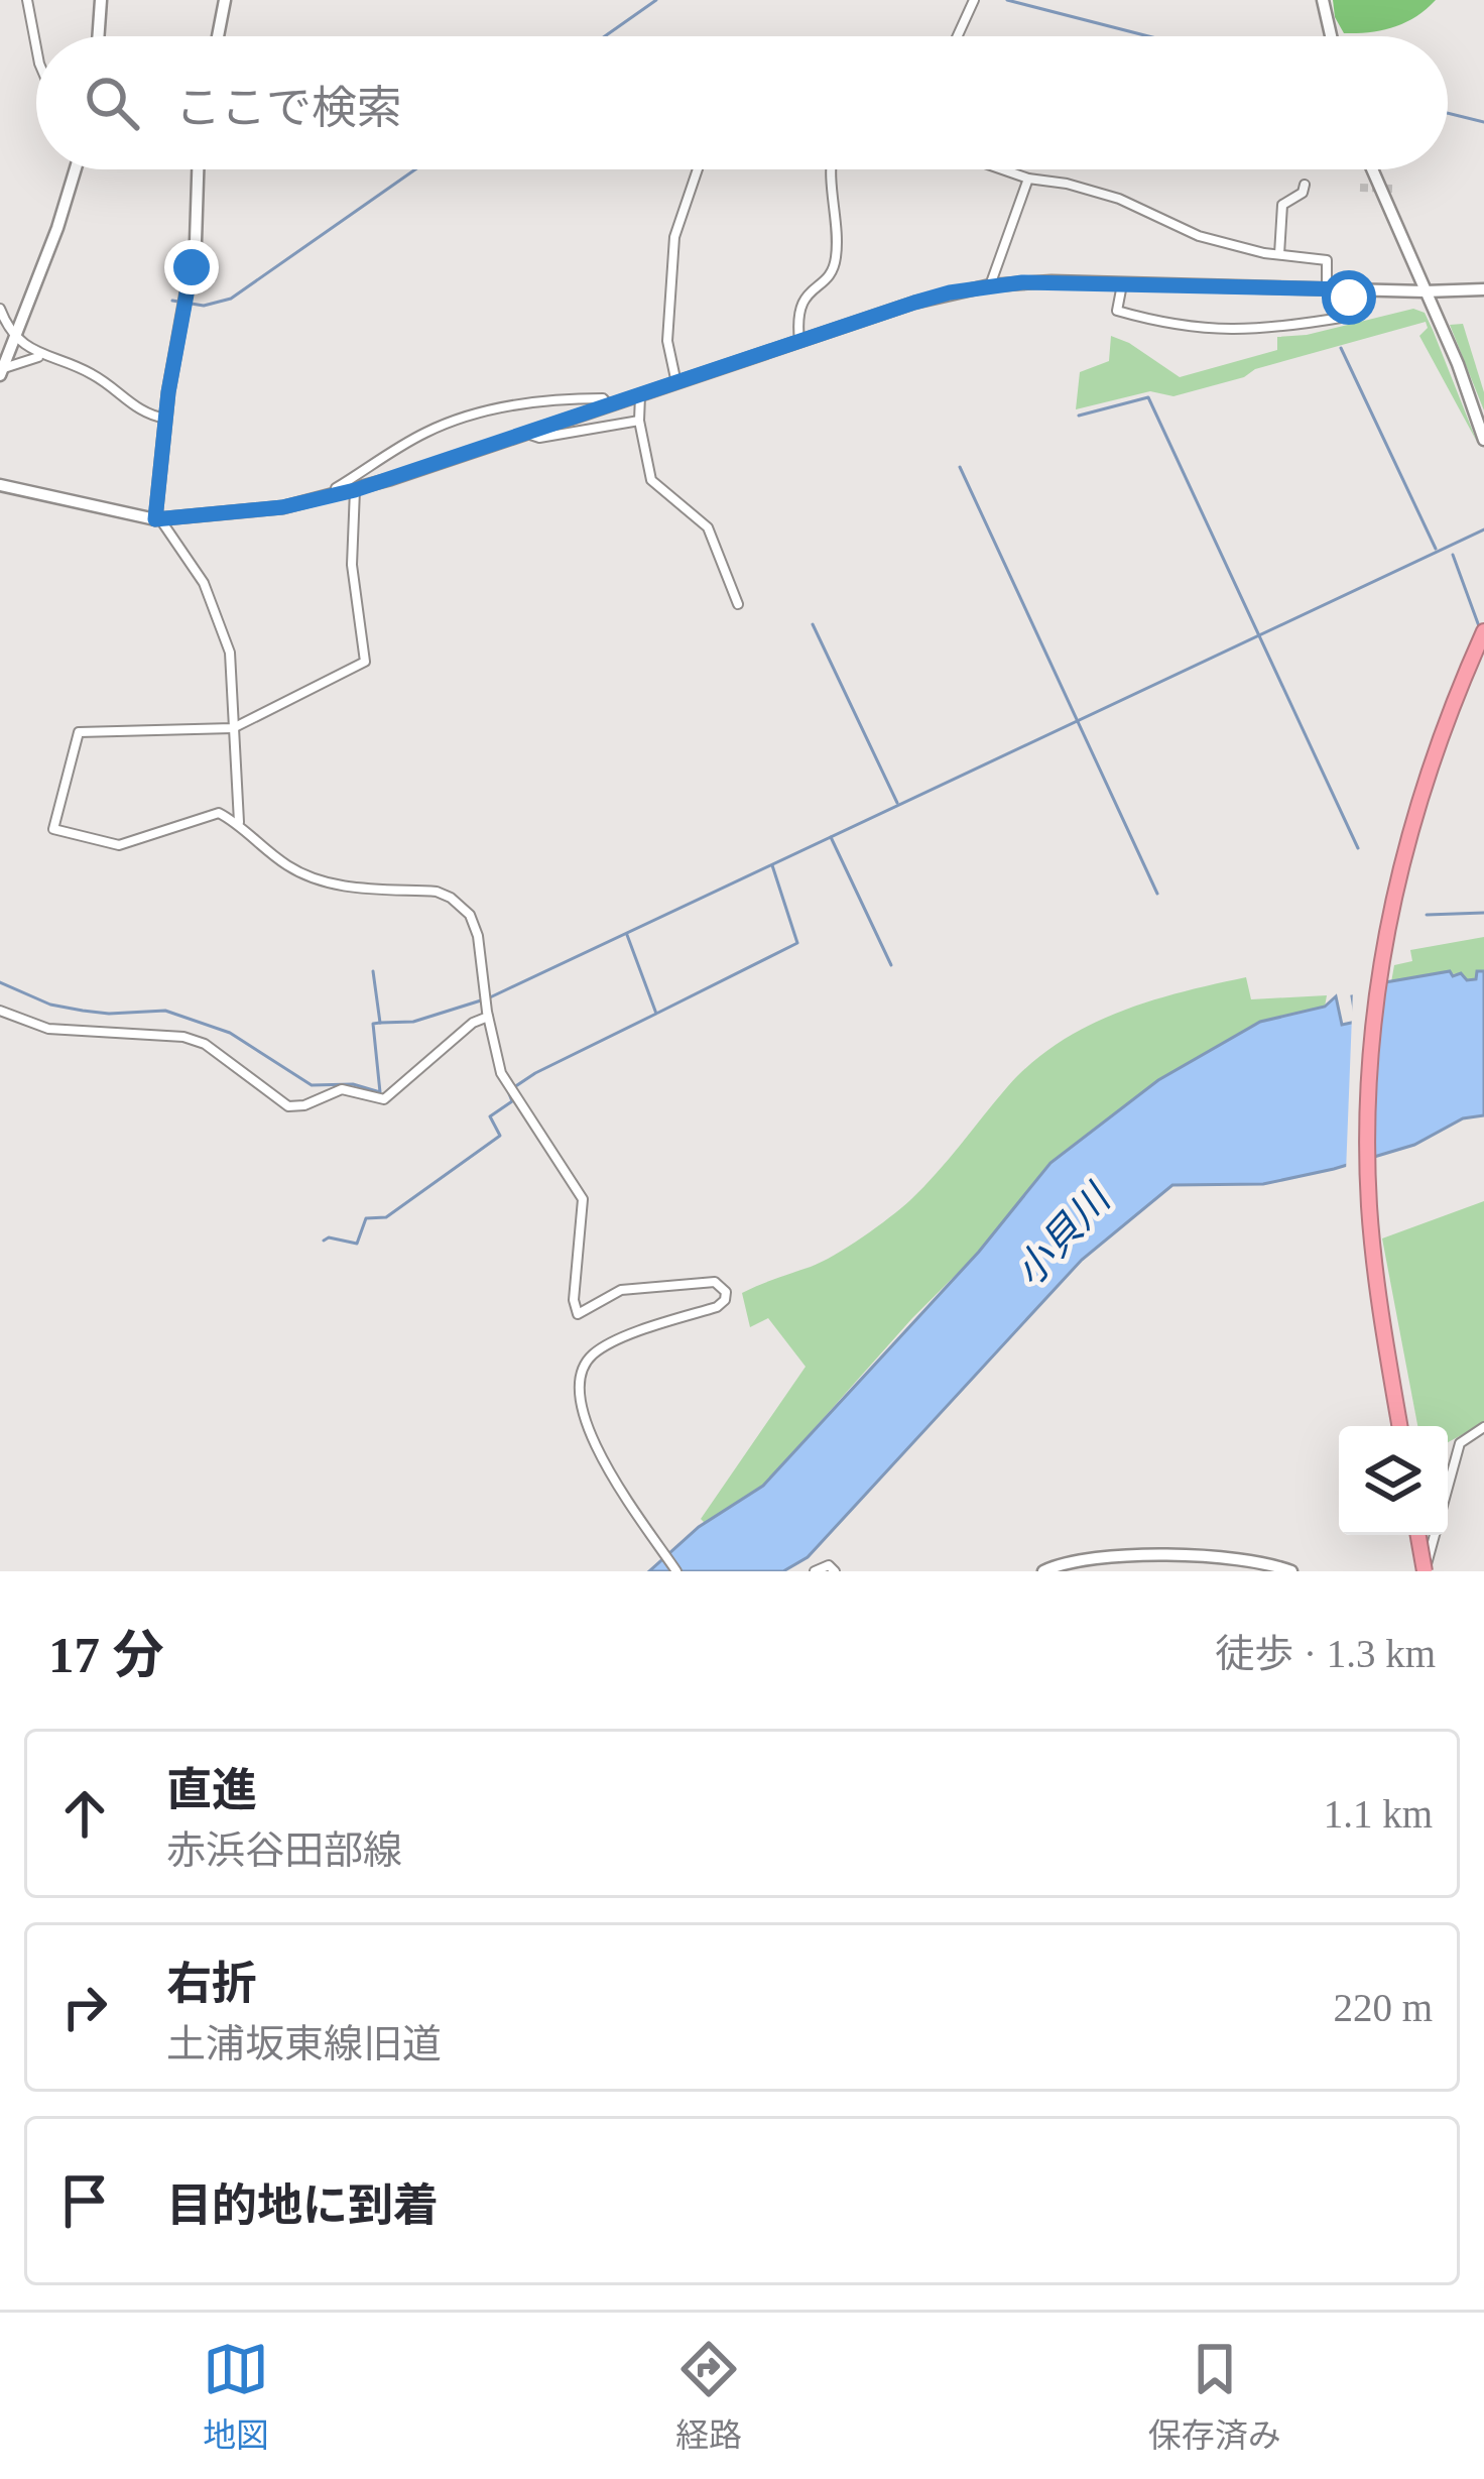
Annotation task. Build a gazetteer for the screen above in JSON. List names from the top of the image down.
{
  "water": ["小貝川"],
  "page": {
    "search": "ここで検索",
    "heading": ["17 分", "徒歩 · 1.3 km"],
    "list": [
      ["直進", "赤浜谷田部線", "1.1 km"],
      ["右折", "土浦坂東線旧道", "220 m"],
      "目的地に到着"
    ],
    "nav": ["地図", "経路", "保存済み"]
  }
}
